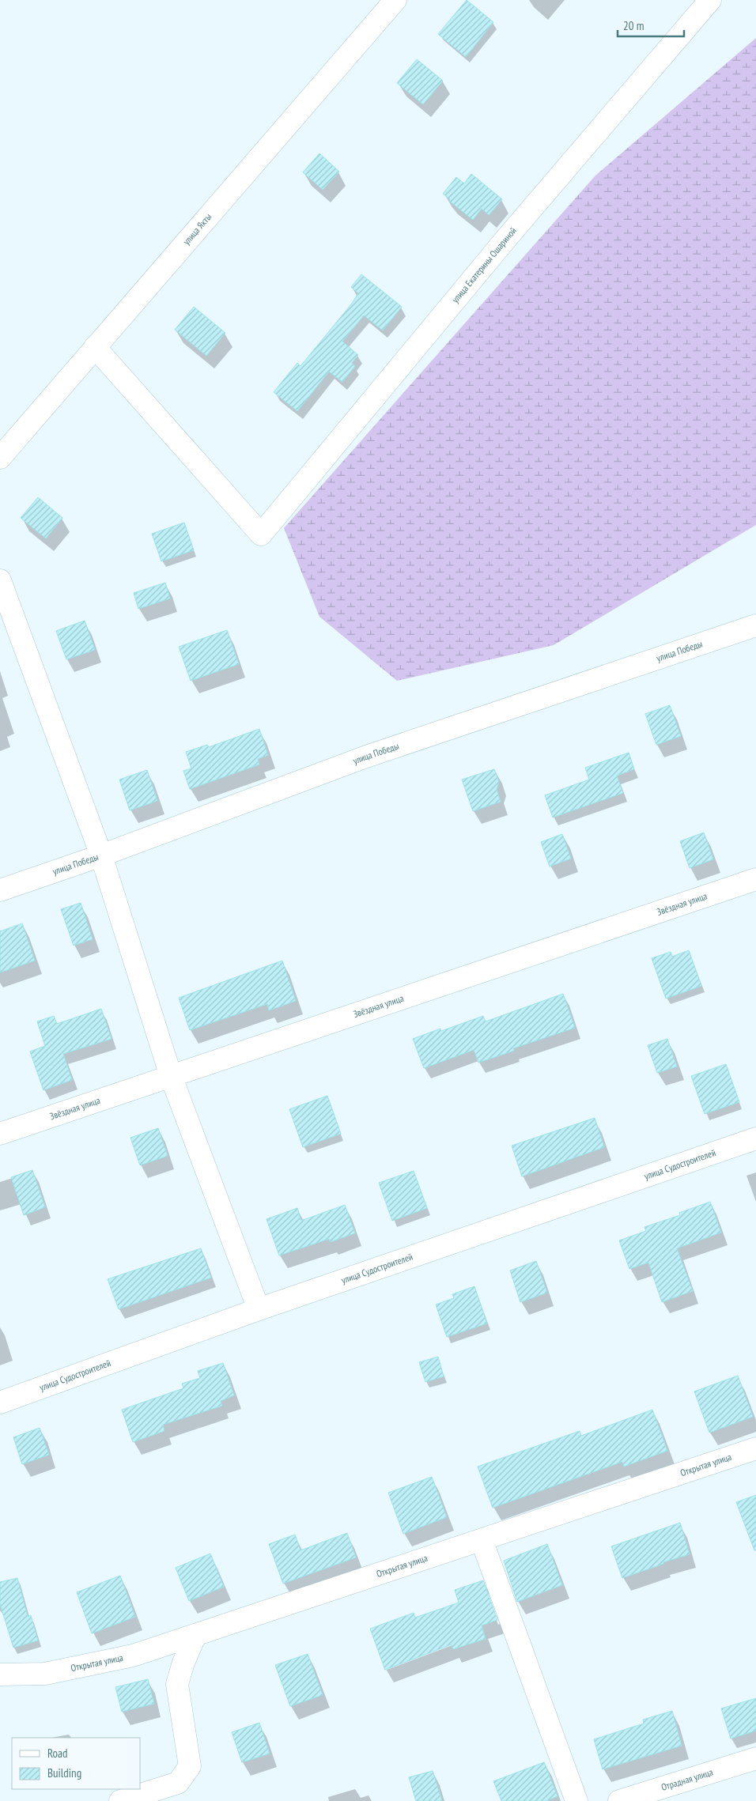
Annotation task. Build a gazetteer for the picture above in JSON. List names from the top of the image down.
{
  "streets": {
    "street": [
      "улица Якты",
      "улица Екатерины Ошариной",
      "улица Победы",
      "Звёздная улица",
      "улица Судостроителей",
      "Открытая улица",
      "Отрадная улица"
    ]
  },
  "crossings": [
    ["улица Якты", "улица Екатерины Ошариной"]
  ],
  "legend": ["Road", "Building"],
  "scale_bar": "20 m"
}
